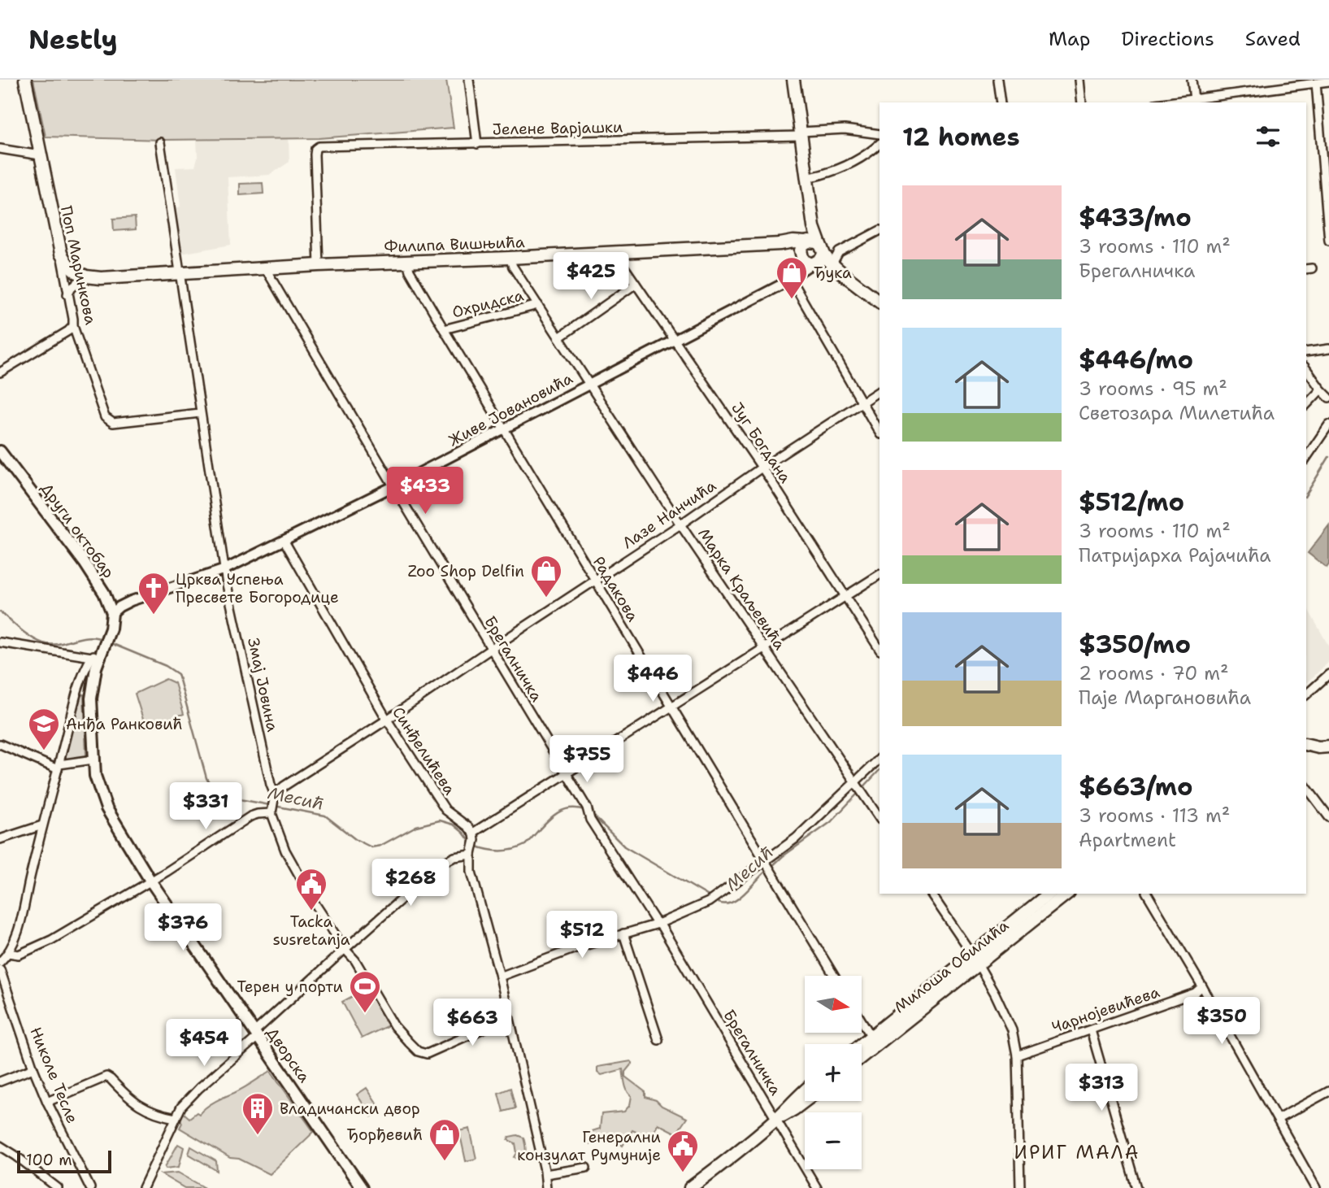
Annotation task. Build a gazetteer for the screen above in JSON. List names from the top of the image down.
{
  "streets": {
    "main road": [
      "Филипа Вишњића",
      "Поп Маринкова",
      "Други октобар",
      "Милоша Обилића",
      "Дворска"
    ],
    "street": [
      "Јелене Варјашки",
      "Охридска",
      "Живе Јовановића",
      "Југ Богдана",
      "Лазе Нанчића",
      "Радакова",
      "Марка Краљевића",
      "Брегалничка",
      "Змај Јовина",
      "Синђелићева",
      "Чарнојевићева",
      "Николе Тесле"
    ]
  },
  "crossings": [
    ["Јелене Варјашки", "Филипа Вишњића"],
    ["Филипа Вишњића", "Живе Јовановића"],
    ["Филипа Вишњића", "Југ Богдана"],
    ["Филипа Вишњића", "Радакова"],
    ["Филипа Вишњића", "Марка Краљевића"],
    ["Филипа Вишњића", "Брегалничка"],
    ["Филипа Вишњића", "Змај Јовина"],
    ["Поп Маринкова", "Змај Јовина"],
    ["Охридска", "Радакова"],
    ["Охридска", "Марка Краљевића"],
    ["Живе Јовановића", "Југ Богдана"],
    ["Живе Јовановића", "Други октобар"],
    ["Живе Јовановића", "Радакова"],
    ["Живе Јовановића", "Марка Краљевића"],
    ["Живе Јовановића", "Брегалничка"],
    ["Живе Јовановића", "Змај Јовина"],
    ["Живе Јовановића", "Синђелићева"],
    ["Живе Јовановића", "Дворска"],
    ["Југ Богдана", "Лазе Нанчића"],
    ["Лазе Нанчића", "Радакова"],
    ["Лазе Нанчића", "Марка Краљевића"],
    ["Лазе Нанчића", "Брегалничка"],
    ["Лазе Нанчића", "Змај Јовина"],
    ["Лазе Нанчића", "Синђелићева"],
    ["Други октобар", "Дворска"]
  ],
  "districts": ["ИРИГ МАЛА"],
  "water": ["Месић"],
  "places": {
    "shop": ["Ђука", "Zoo Shop Delfin", "Ђорђевић"],
    "church": ["Црква Успења Пресвете Богородице"],
    "school or university": ["Анђа Ранковић"],
    "public building": ["Tacka susretanja", "Генерални конзулат Румуније"],
    "sports": ["Терен у порти"],
    "building": ["Владичански двор"]
  },
  "scale_bar": "100 m",
  "north": "right",
  "page": {
    "header": "Nestly",
    "nav": ["Map", "Directions", "Saved"],
    "heading": "12 homes",
    "list": [
      {
        "name": "$433/mo",
        "note": "3 rooms · 110 m² · Брегалничка"
      },
      {
        "name": "$446/mo",
        "note": "3 rooms · 95 m² · Светозара Милетића"
      },
      {
        "name": "$512/mo",
        "note": "3 rooms · 110 m² · Патријарха Рајачића"
      },
      {
        "name": "$350/mo",
        "note": "2 rooms · 70 m² · Паје Маргановића"
      },
      {
        "name": "$663/mo",
        "note": "3 rooms · 113 m² · Apartment"
      }
    ],
    "price": [
      "$425",
      "$433",
      "$446",
      "$755",
      "$331",
      "$268",
      "$376",
      "$512",
      "$350",
      "$663",
      "$454",
      "$313"
    ],
    "map_buttons": ["+", "−"],
    "scale": "100 m"
  }
}
